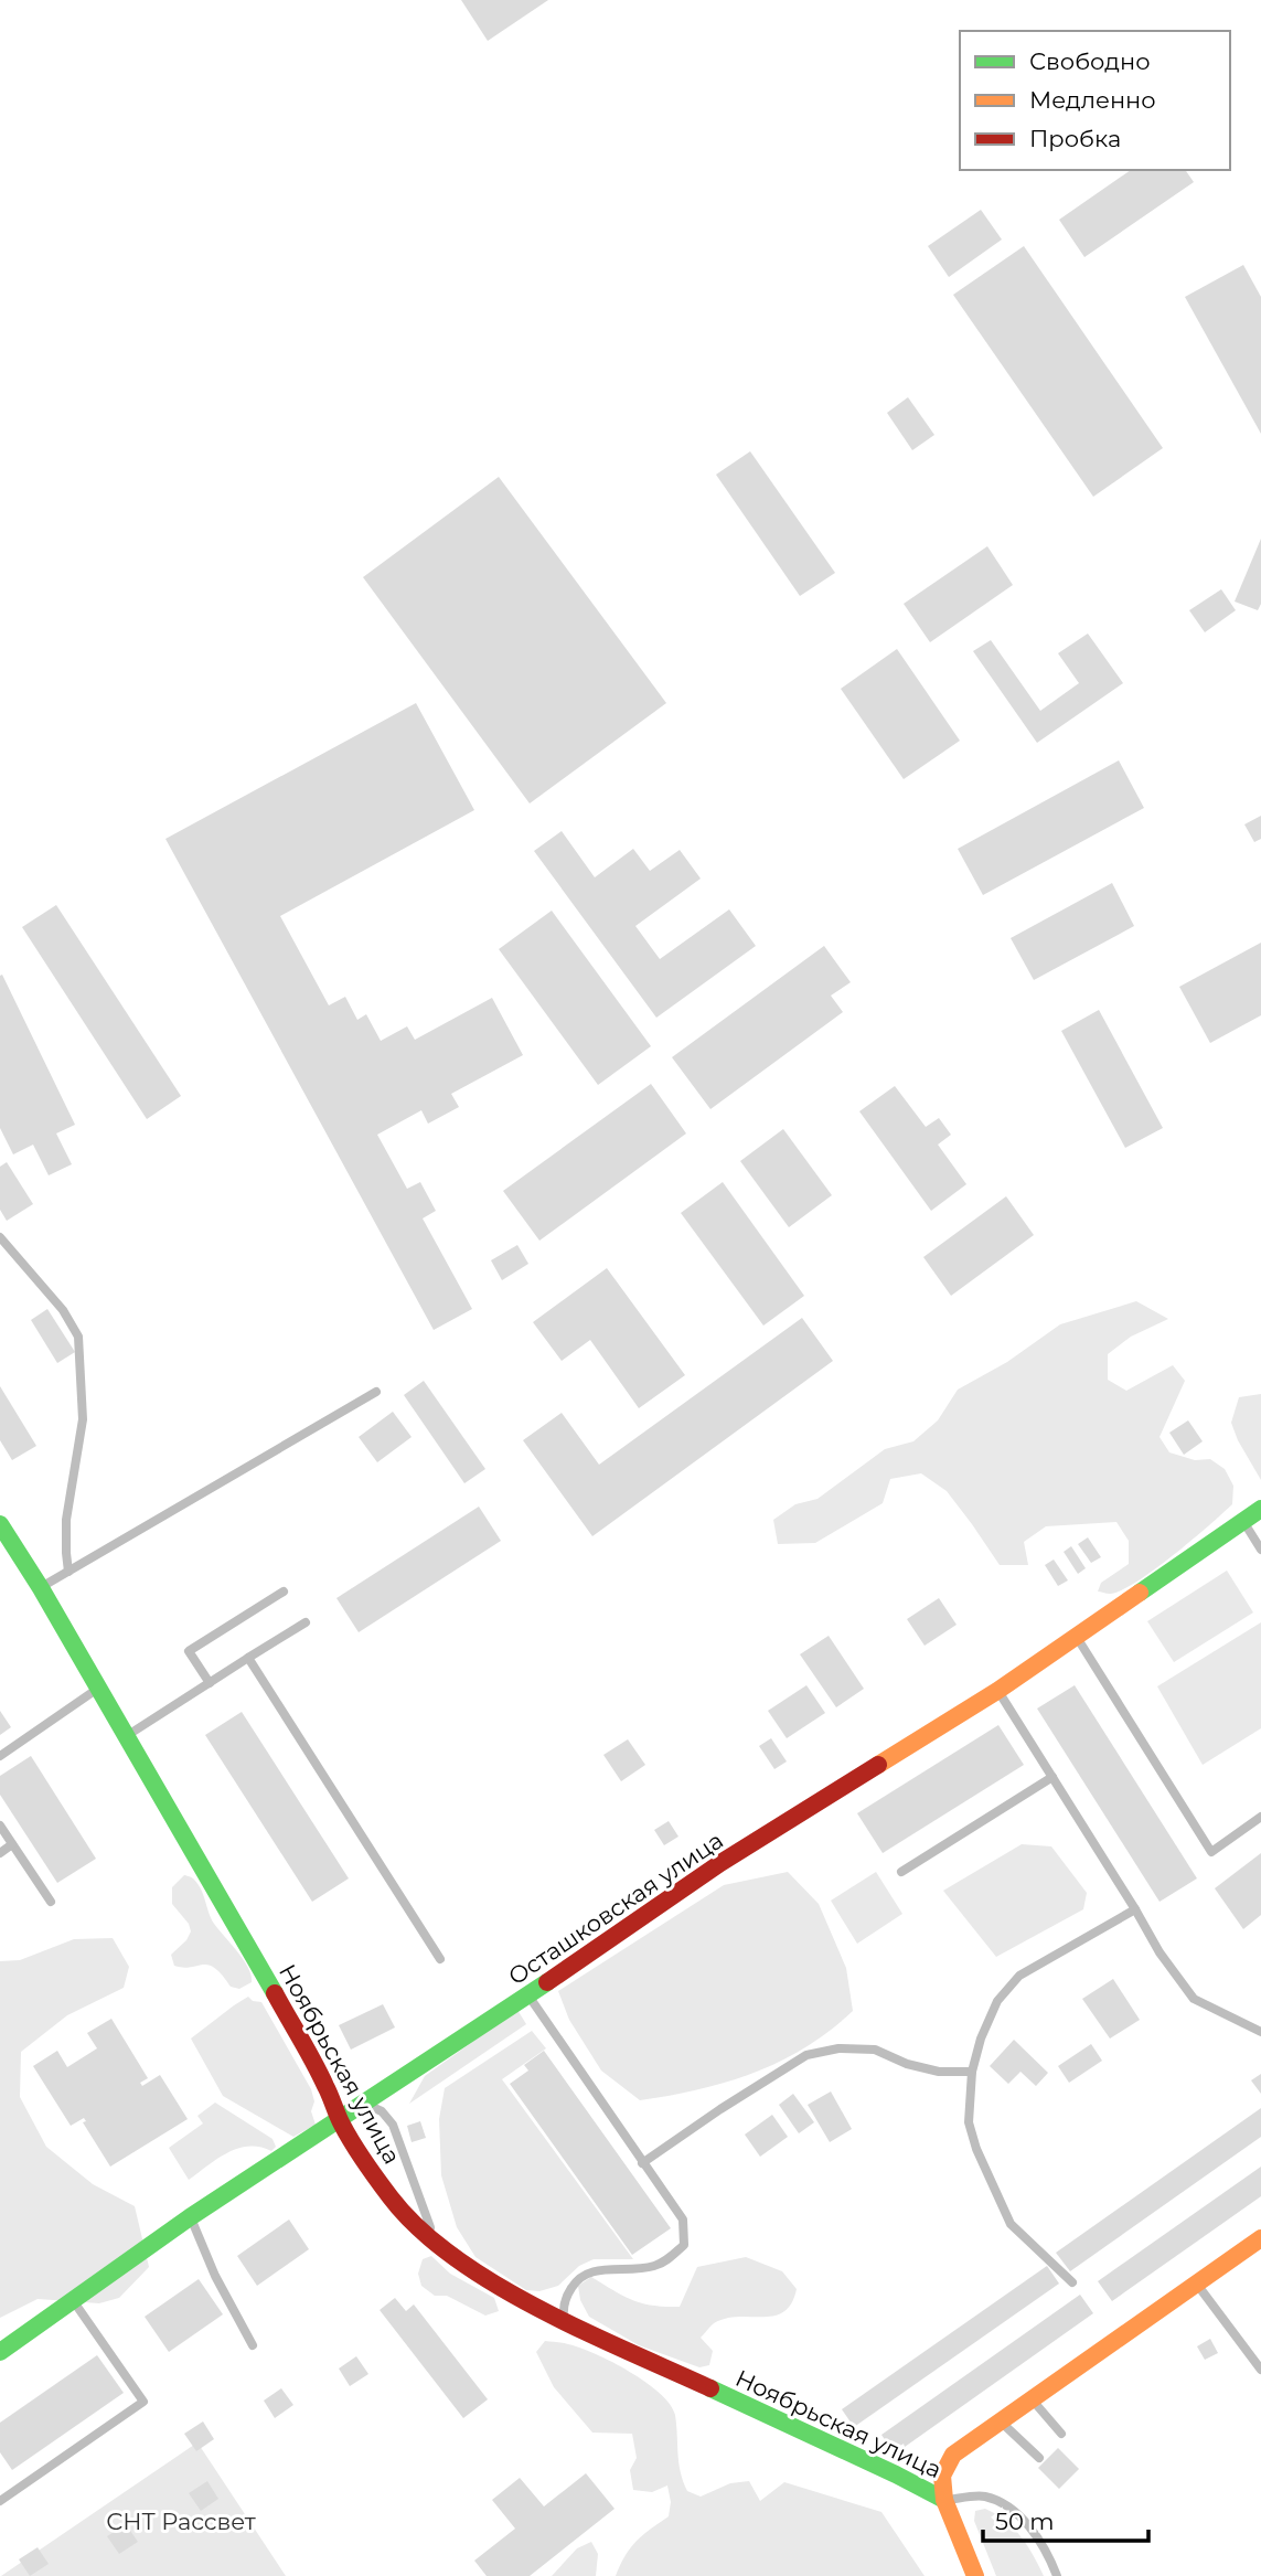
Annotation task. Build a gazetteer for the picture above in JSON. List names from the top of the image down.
{
  "streets": {
    "street": ["Осташковская улица", "Ноябрьская улица"]
  },
  "crossings": [
    ["Осташковская улица", "Ноябрьская улица"]
  ],
  "parks": ["СНТ Рассвет"],
  "legend": ["Свободно", "Медленно", "Пробка"],
  "scale_bar": "50 m"
}
